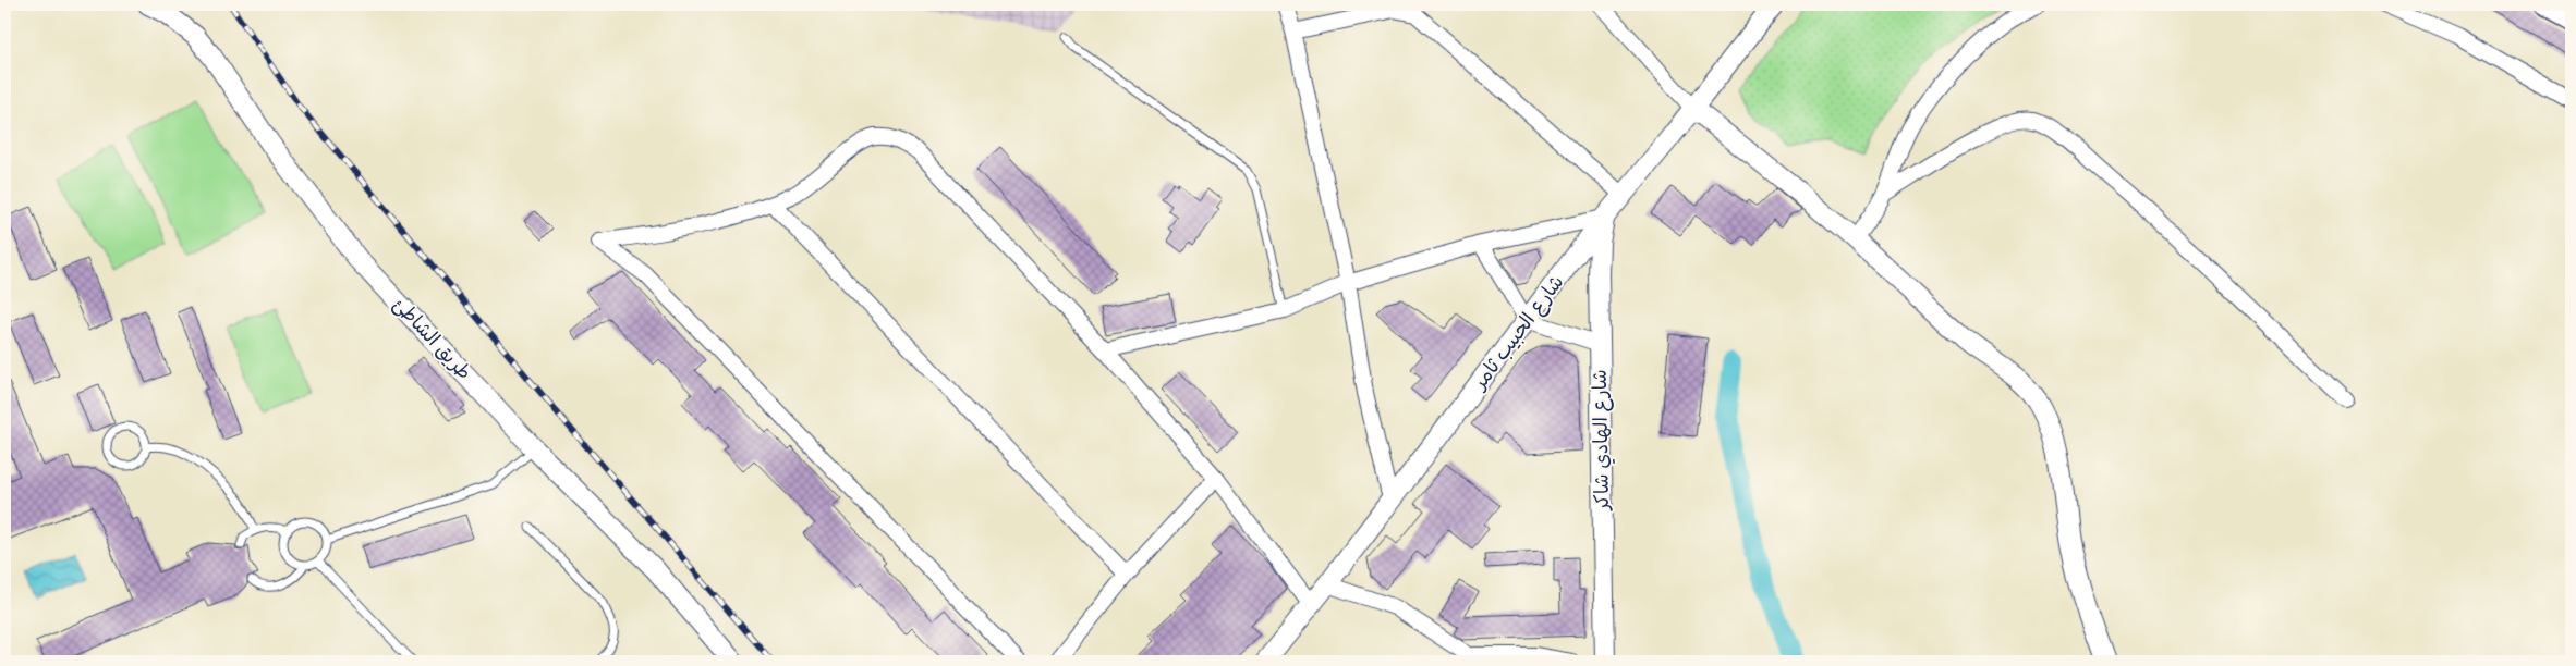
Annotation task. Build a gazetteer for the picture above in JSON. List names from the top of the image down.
{
  "streets": {
    "street": ["شارع الحبيب ثامر", "طريق الشاطئ", "شارع الهادي شاكر"]
  },
  "crossings": [
    ["شارع الحبيب ثامر", "شارع الهادي شاكر"]
  ]
}
